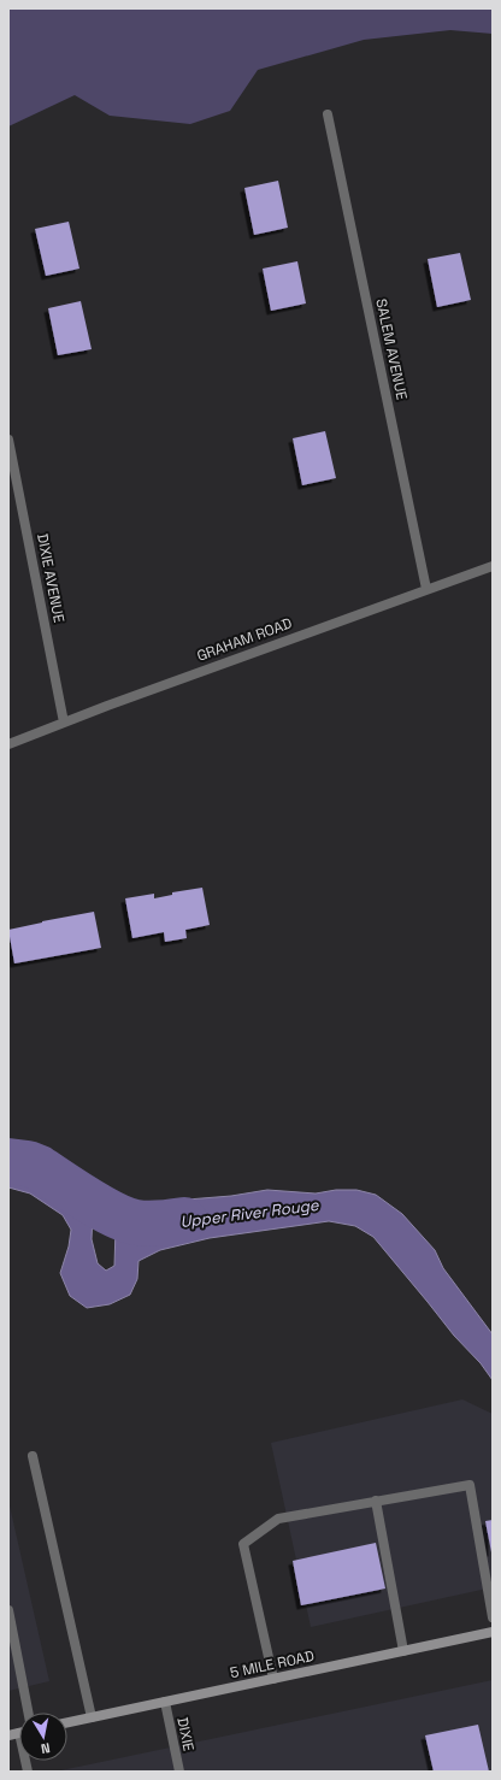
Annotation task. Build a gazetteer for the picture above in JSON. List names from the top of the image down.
{
  "streets": {
    "main road": ["5 MILE ROAD"],
    "street": [
      "SALEM AVENUE",
      "DIXIE AVENUE",
      "GRAHAM ROAD",
      "DIXIE"
    ]
  },
  "crossings": [
    ["SALEM AVENUE", "GRAHAM ROAD"],
    ["DIXIE AVENUE", "GRAHAM ROAD"],
    ["5 MILE ROAD", "DIXIE"]
  ],
  "water": ["Upper River Rouge"],
  "north": "bottom"
}
